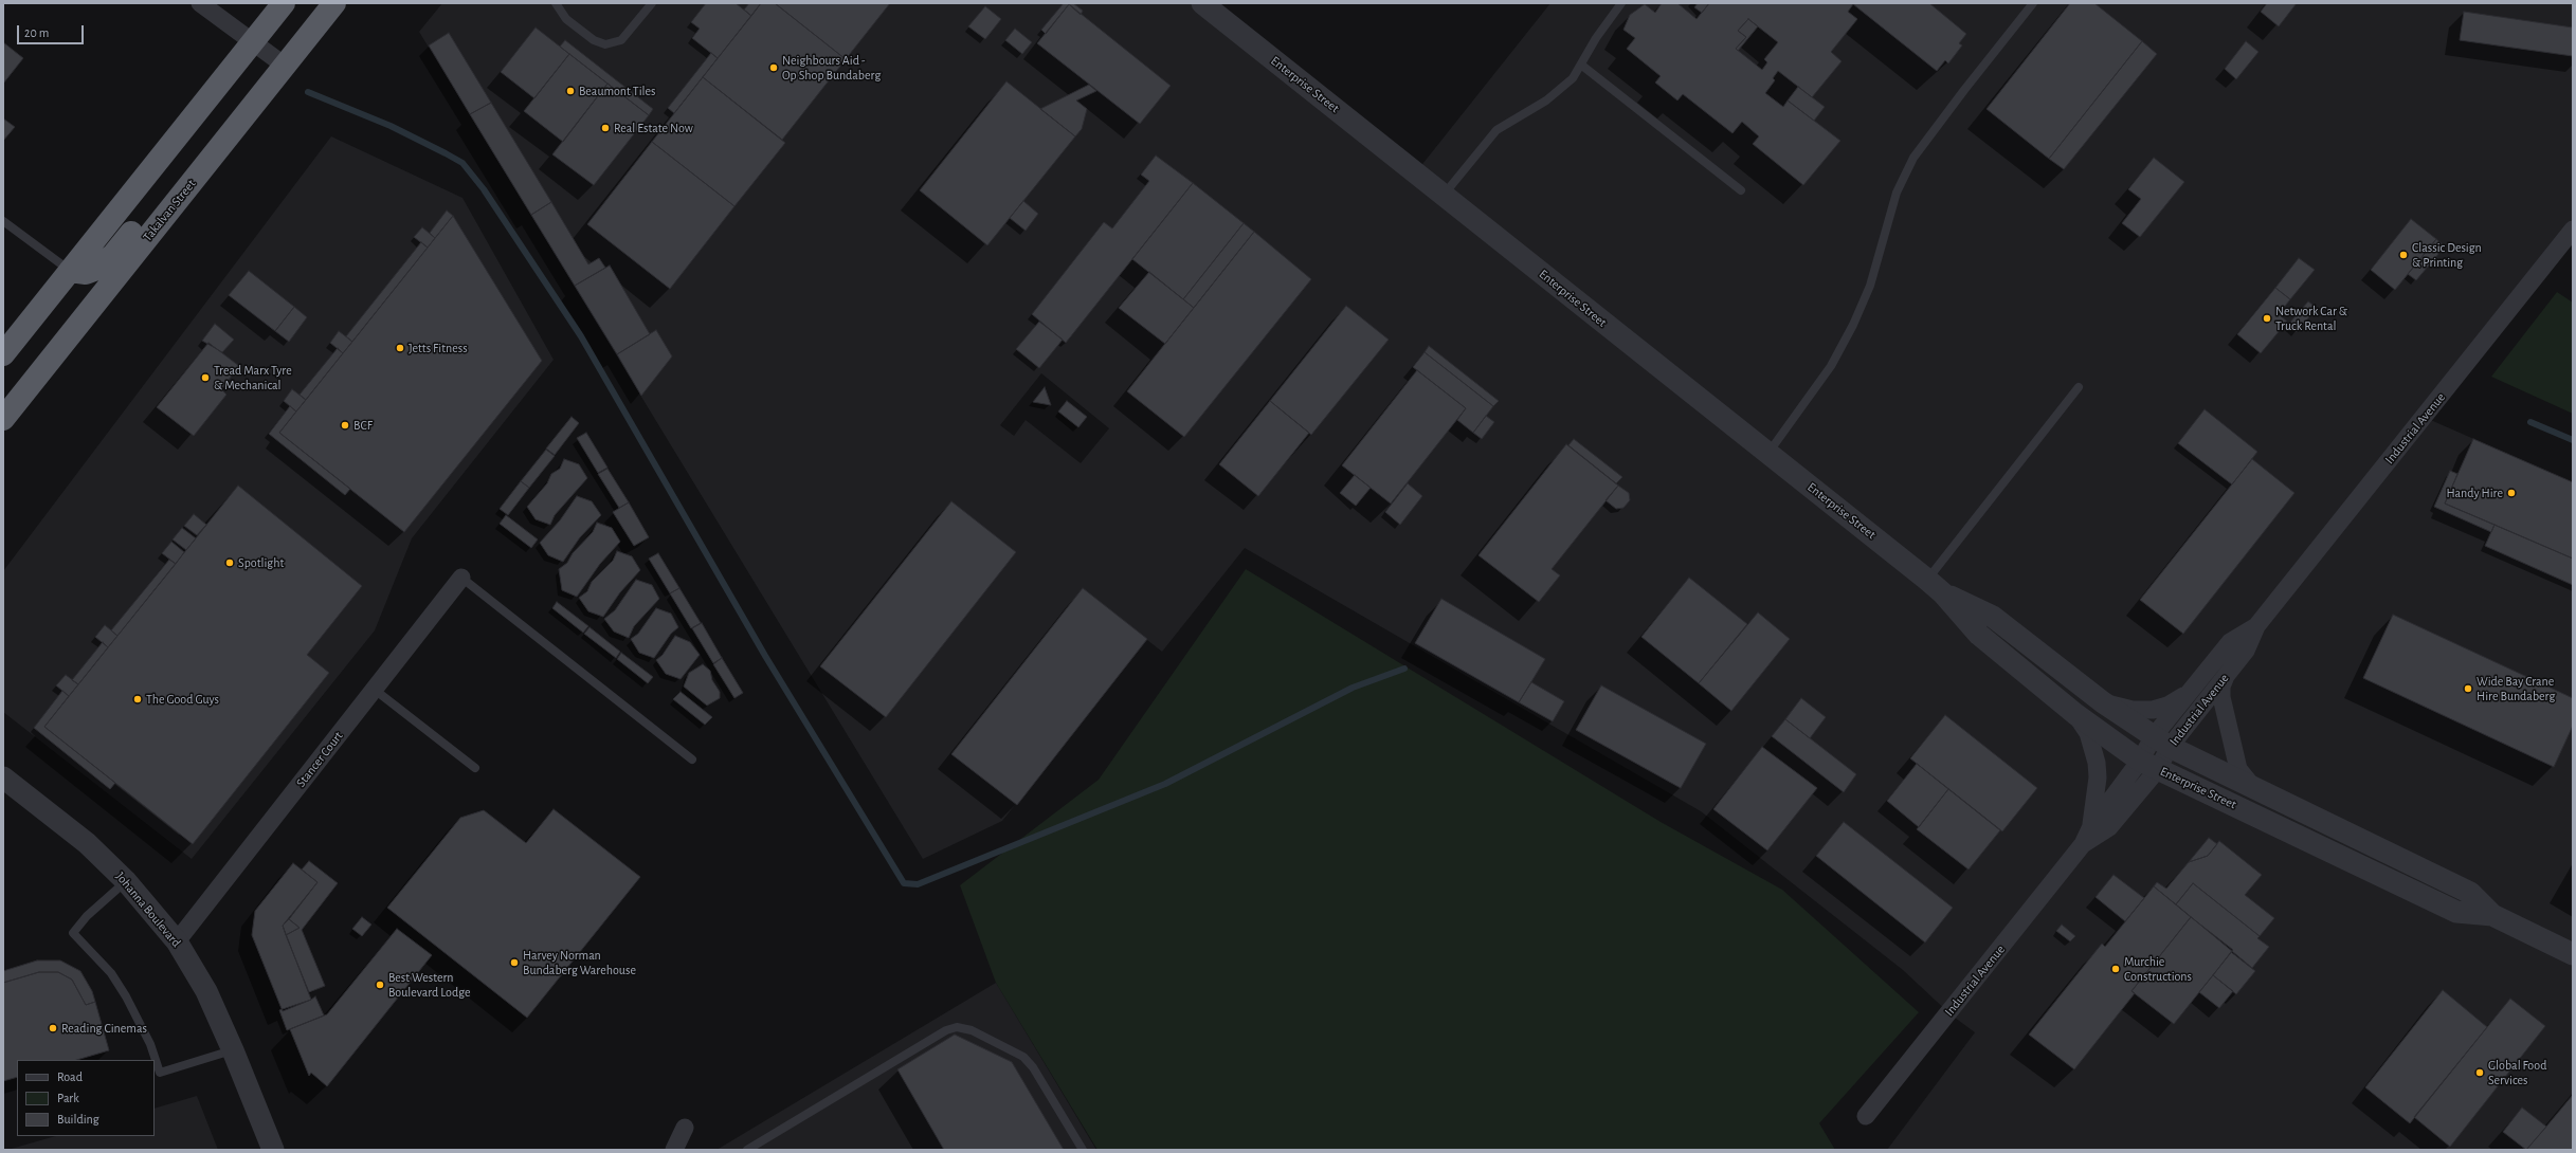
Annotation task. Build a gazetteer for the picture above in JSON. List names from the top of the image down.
{
  "streets": {
    "highway": ["Takalvan Street"],
    "street": [
      "Enterprise Street",
      "Industrial Avenue",
      "Stancer Court",
      "Johanna Boulevard"
    ]
  },
  "crossings": [
    ["Enterprise Street", "Industrial Avenue"],
    ["Stancer Court", "Johanna Boulevard"]
  ],
  "places": [
    "Neighbours Aid - Op Shop Bundaberg",
    "Beaumont Tiles",
    "Real Estate Now",
    "Classic Design & Printing",
    "Network Car & Truck Rental",
    "Jetts Fitness",
    "Tread Marx Tyre & Mechanical",
    "BCF",
    "Handy Hire",
    "Spotlight",
    "Wide Bay Crane Hire Bundaberg",
    "The Good Guys",
    "Harvey Norman Bundaberg Warehouse",
    "Murchie Constructions",
    "Best Western Boulevard Lodge",
    "Reading Cinemas",
    "Global Food Services"
  ],
  "legend": ["Road", "Park", "Building"],
  "scale_bar": "20 m"
}
